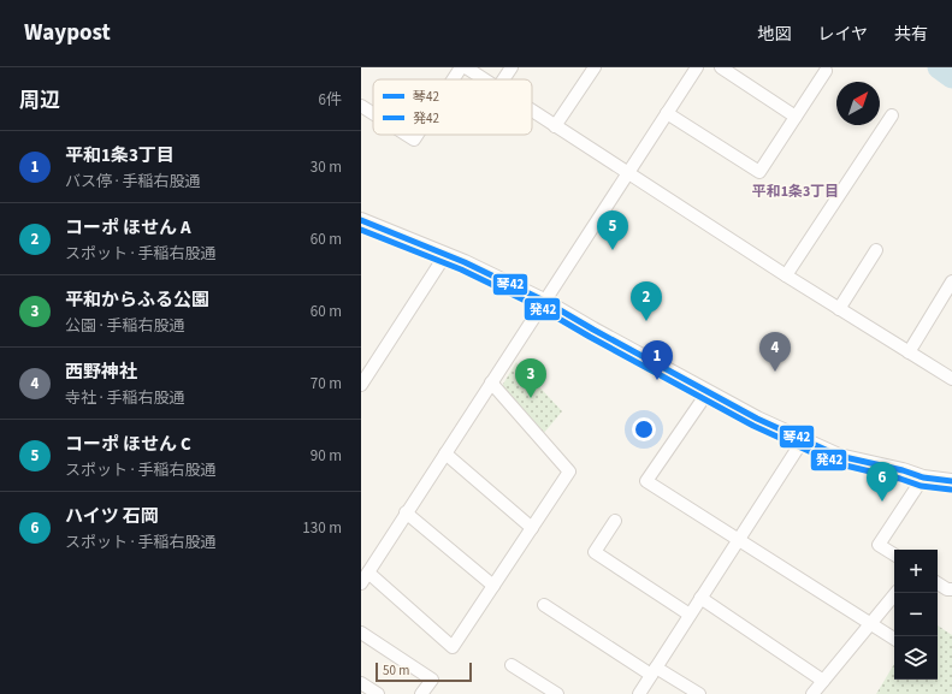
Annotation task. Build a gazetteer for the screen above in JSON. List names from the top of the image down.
{
  "districts": ["平和1条3丁目"],
  "lines": ["transit line 琴42", "transit line 発42"],
  "legend": ["琴42", "発42"],
  "scale_bar": "50 m",
  "north": "top right",
  "page": {
    "header": "Waypost",
    "nav": ["地図", "レイヤ", "共有"],
    "heading": ["周辺", "6件"],
    "list": [
      {
        "mark": "1",
        "name": "平和1条3丁目",
        "note": "バス停 · 手稲右股通",
        "value": "30 m"
      },
      {
        "mark": "2",
        "name": "コーポ ほせん A",
        "note": "スポット · 手稲右股通",
        "value": "60 m"
      },
      {
        "mark": "3",
        "name": "平和からふる公園",
        "note": "公園 · 手稲右股通",
        "value": "60 m"
      },
      {
        "mark": "4",
        "name": "西野神社",
        "note": "寺社 · 手稲右股通",
        "value": "70 m"
      },
      {
        "mark": "5",
        "name": "コーポ ほせん C",
        "note": "スポット · 手稲右股通",
        "value": "90 m"
      },
      {
        "mark": "6",
        "name": "ハイツ 石岡",
        "note": "スポット · 手稲右股通",
        "value": "130 m"
      }
    ],
    "pins": [
      "5",
      "2",
      "4",
      "1",
      "3",
      "6"
    ],
    "map_buttons": ["+", "−"],
    "scale": "50 m"
  }
}
